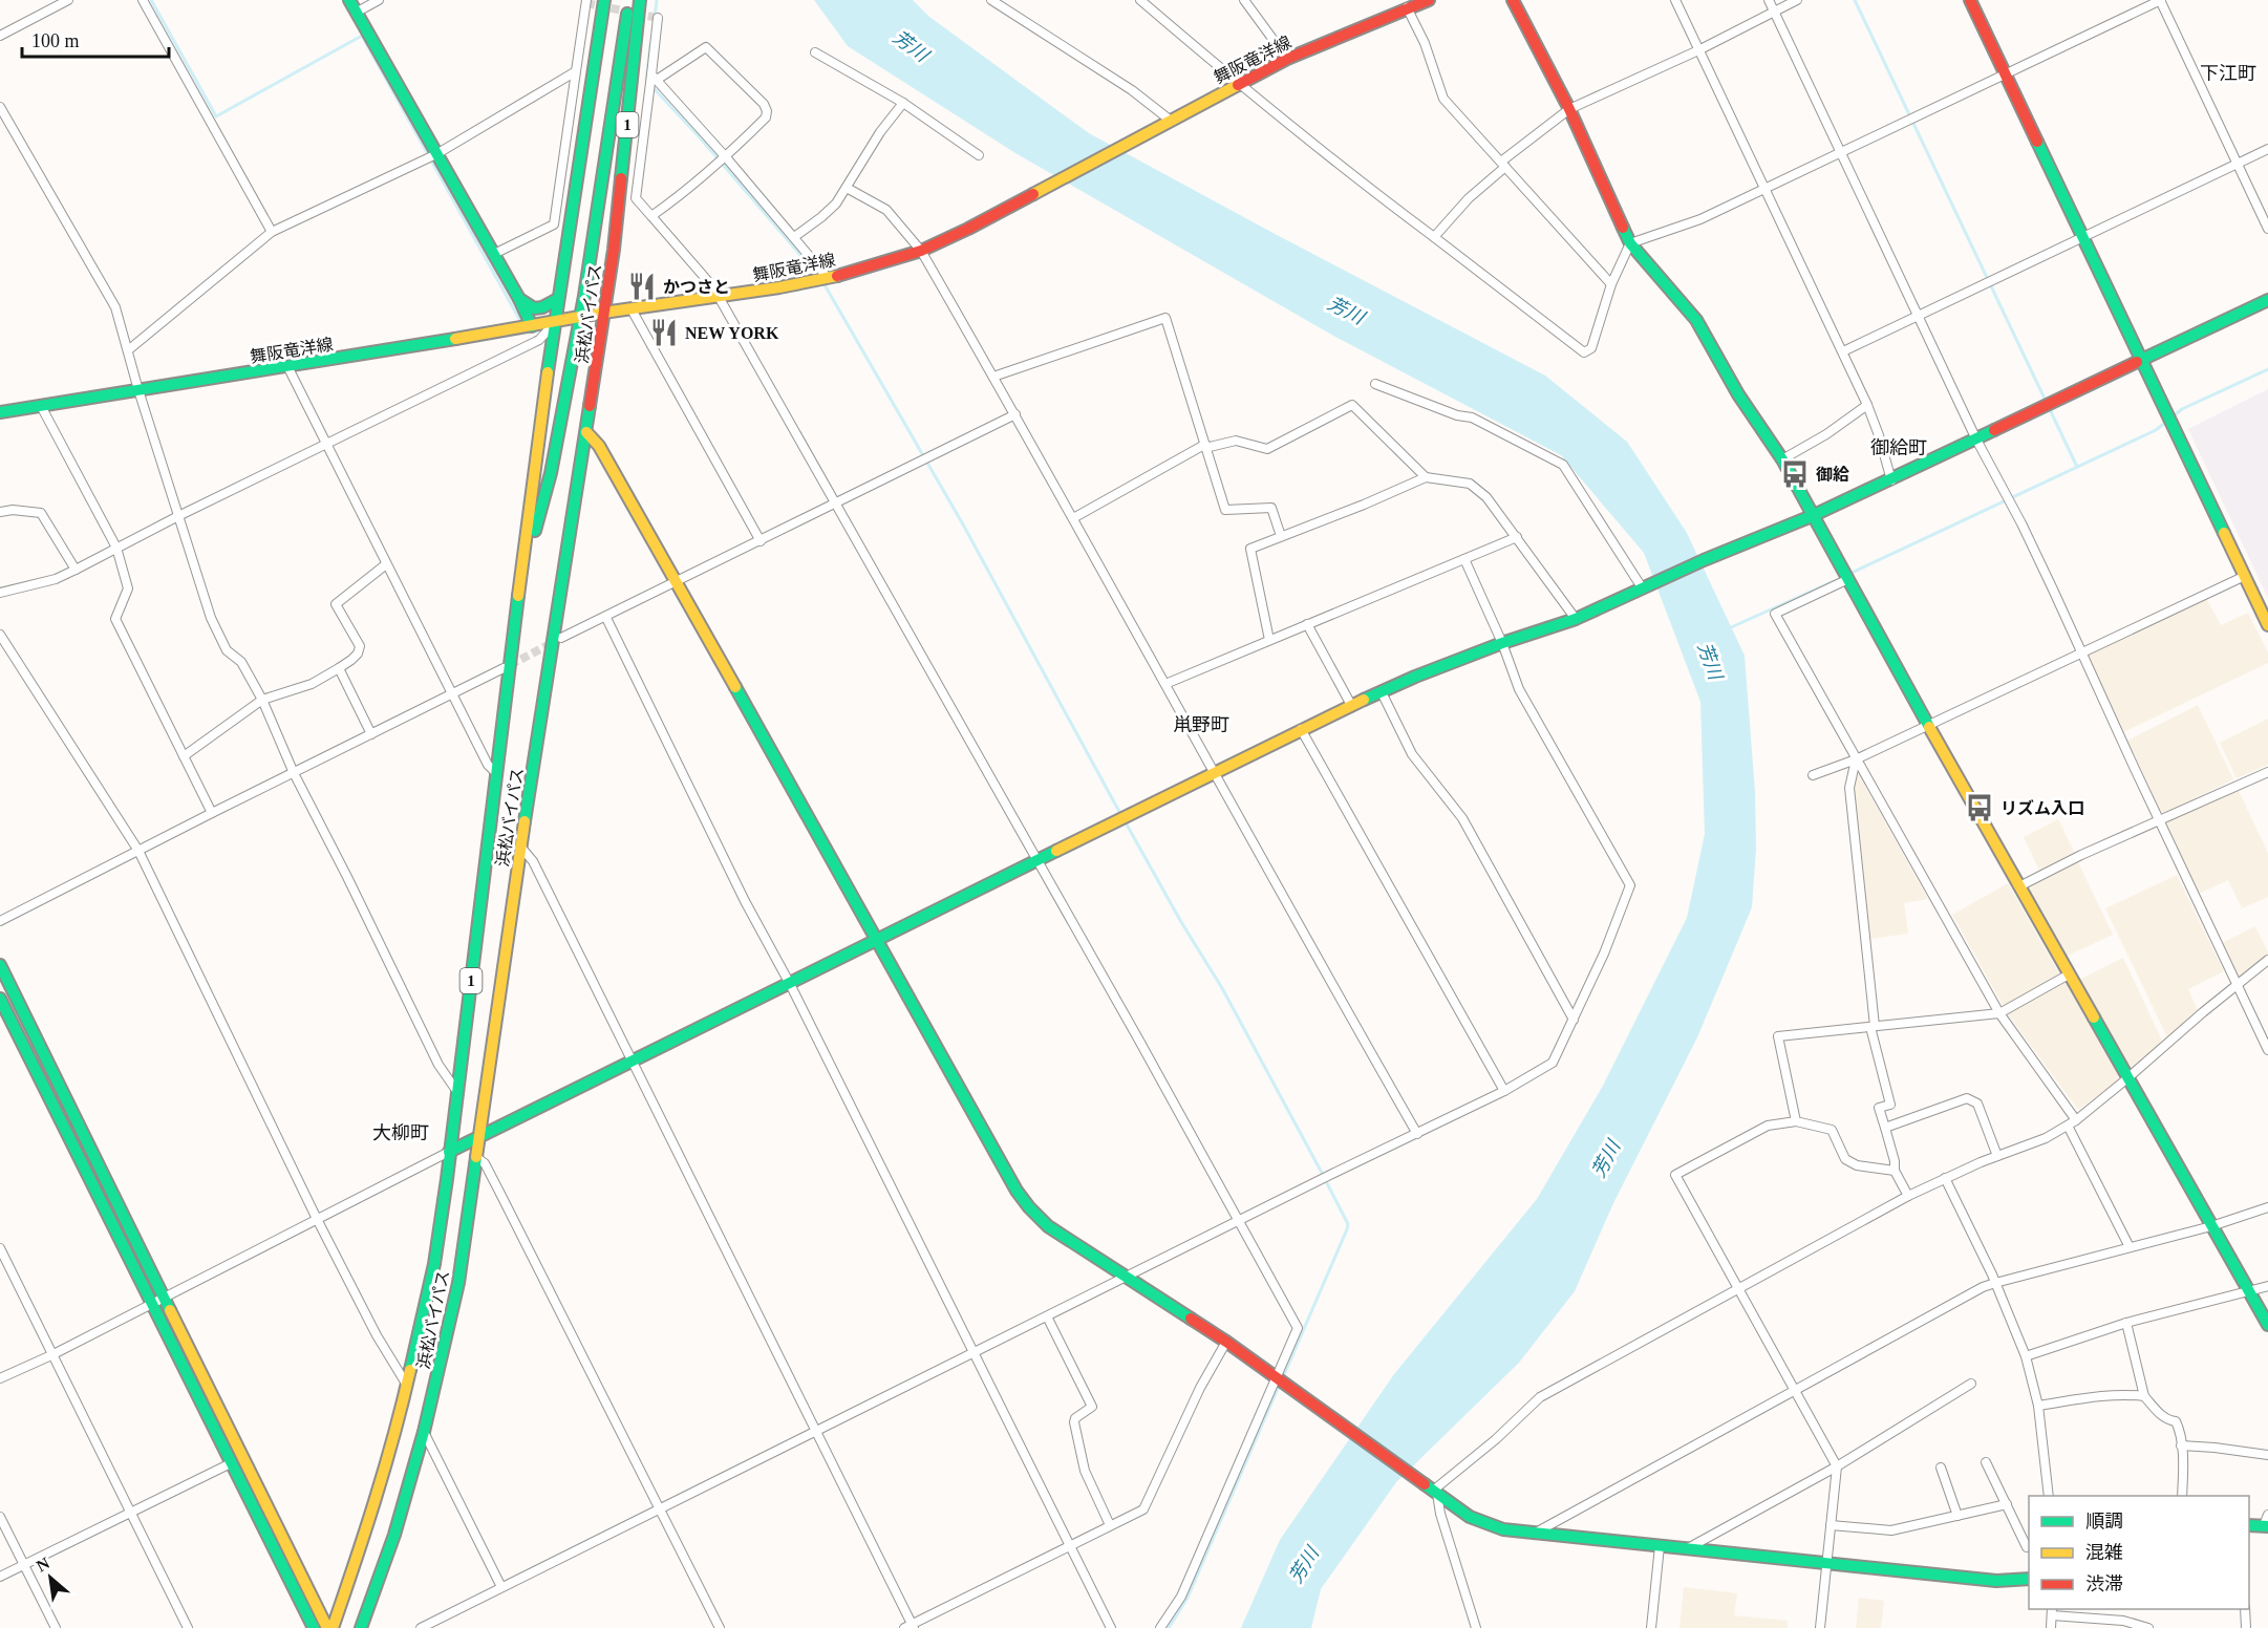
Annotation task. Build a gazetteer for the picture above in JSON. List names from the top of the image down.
{
  "streets": {
    "main road": ["舞阪竜洋線", "1", "浜松バイパス"]
  },
  "crossings": [
    ["舞阪竜洋線", "1"],
    ["舞阪竜洋線", "浜松バイパス"],
    ["1", "浜松バイパス"]
  ],
  "districts": [
    "下江町",
    "御給町",
    "鼡野町",
    "大柳町"
  ],
  "water": ["芳川"],
  "places": {
    "restaurant": ["かつさと", "NEW YORK"],
    "bus stop": ["御給", "リズム入口"]
  },
  "legend": ["順調", "混雑", "渋滞"],
  "scale_bar": "100 m",
  "north": "top left"
}
